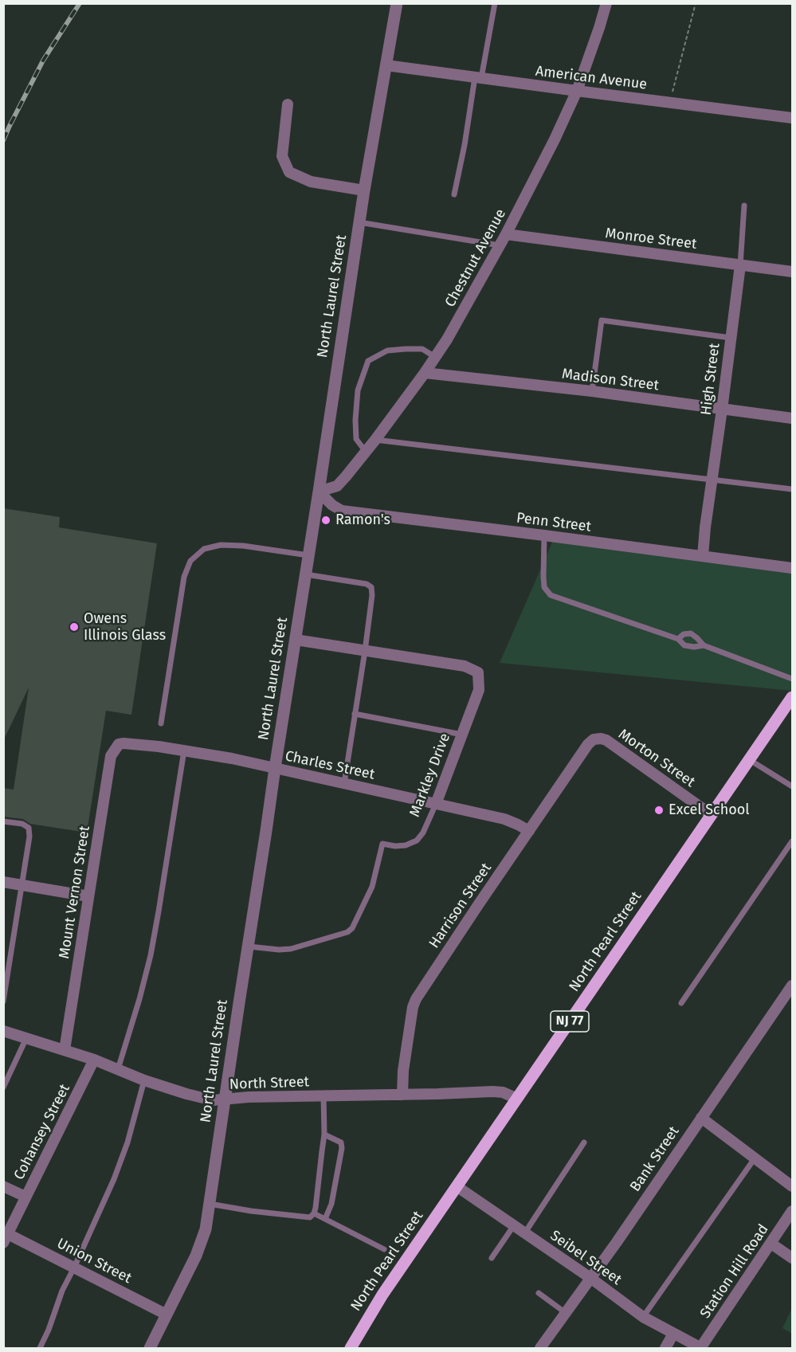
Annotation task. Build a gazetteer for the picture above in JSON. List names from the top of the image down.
{
  "streets": {
    "main road": ["North Pearl Street", "NJ 77"],
    "street": [
      "American Avenue",
      "Monroe Street",
      "Chestnut Avenue",
      "North Laurel Street",
      "High Street",
      "Madison Street",
      "Penn Street",
      "Morton Street",
      "Charles Street",
      "Markley Drive",
      "Mount Vernon Street",
      "Harrison Street",
      "North Street",
      "Cohansey Street",
      "Bank Street",
      "Seibel Street",
      "Union Street",
      "Station Hill Road"
    ]
  },
  "crossings": [
    ["American Avenue", "Chestnut Avenue"],
    ["American Avenue", "North Laurel Street"],
    ["Monroe Street", "Chestnut Avenue"],
    ["Monroe Street", "High Street"],
    ["Chestnut Avenue", "North Laurel Street"],
    ["Chestnut Avenue", "Madison Street"],
    ["Chestnut Avenue", "Penn Street"],
    ["North Laurel Street", "Penn Street"],
    ["North Laurel Street", "Charles Street"],
    ["North Laurel Street", "Markley Drive"],
    ["North Laurel Street", "North Street"],
    ["North Laurel Street", "Union Street"],
    ["High Street", "Madison Street"],
    ["High Street", "Penn Street"],
    ["Morton Street", "Harrison Street"],
    ["Morton Street", "North Pearl Street"],
    ["Charles Street", "Markley Drive"],
    ["Charles Street", "Mount Vernon Street"],
    ["Charles Street", "Harrison Street"],
    ["Mount Vernon Street", "North Street"],
    ["Harrison Street", "North Street"],
    ["North Pearl Street", "North Street"],
    ["North Pearl Street", "Seibel Street"],
    ["North Street", "Cohansey Street"],
    ["Cohansey Street", "Union Street"],
    ["Bank Street", "Seibel Street"],
    ["Seibel Street", "Station Hill Road"]
  ],
  "places": ["Ramon's", "Owens Illinois Glass", "Excel School"]
}
